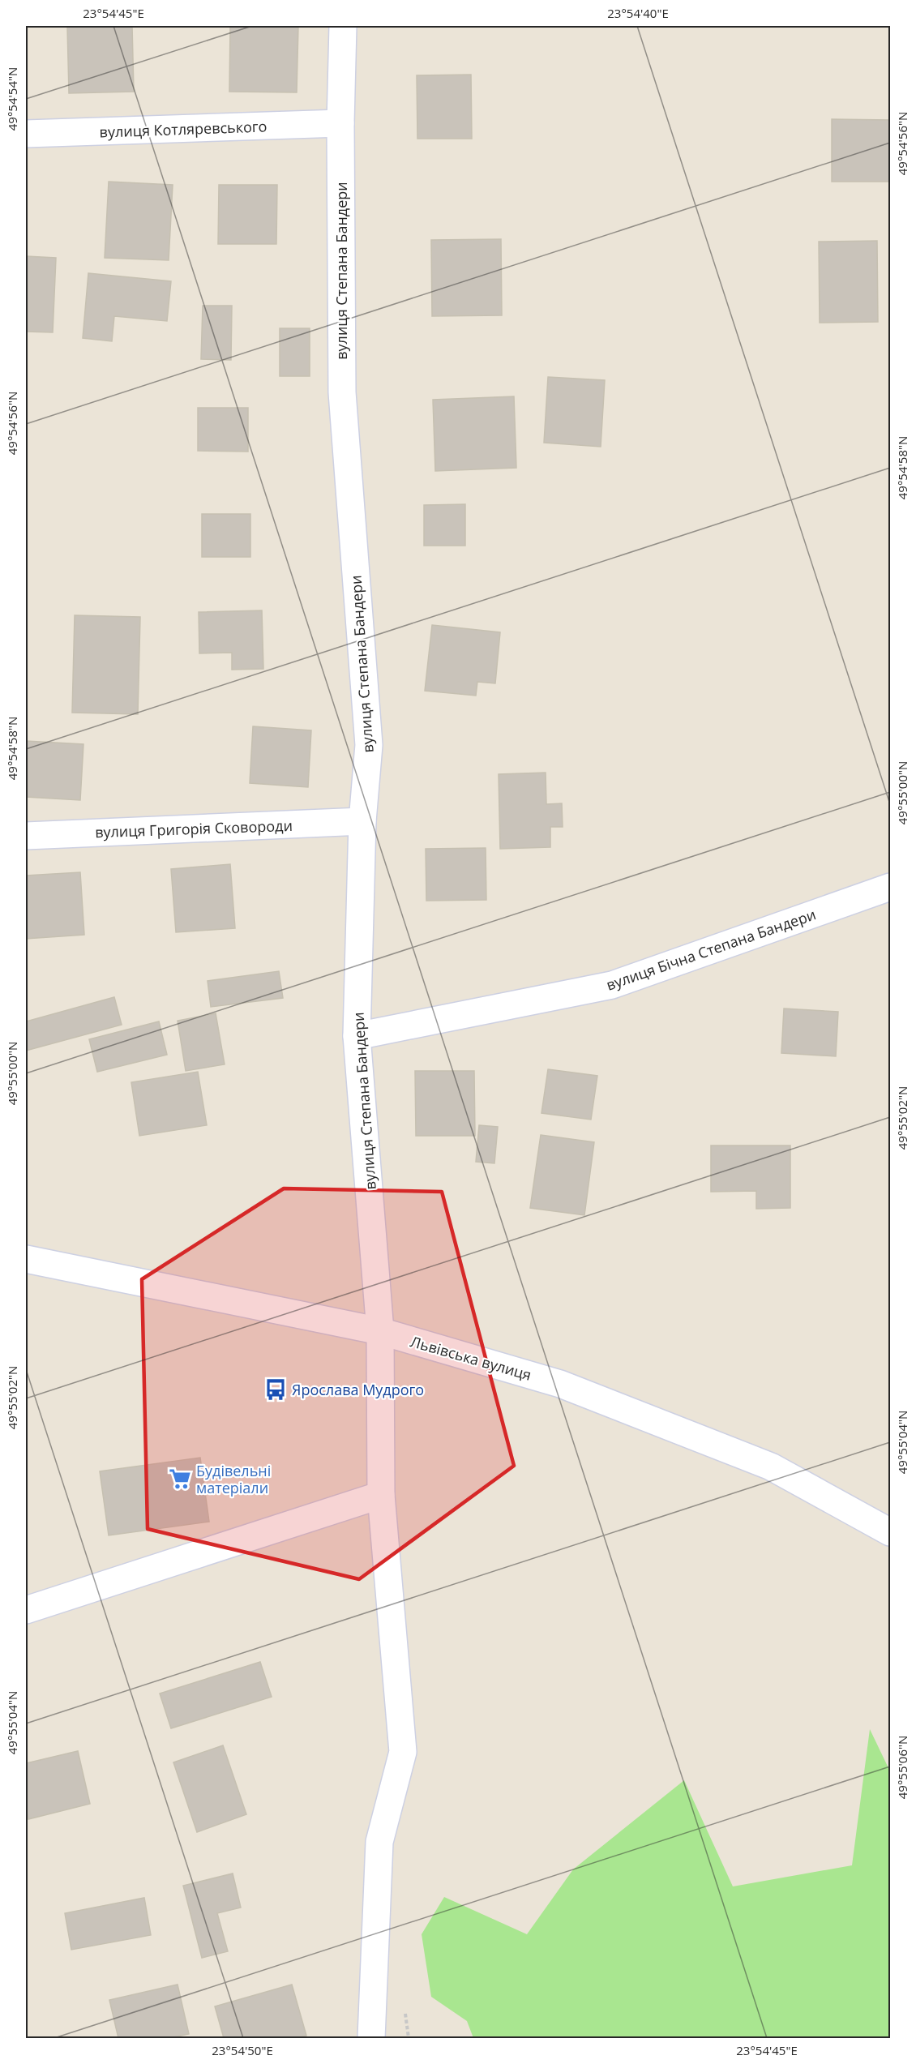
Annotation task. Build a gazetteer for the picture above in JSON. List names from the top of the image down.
{
  "streets": {
    "street": [
      "вулиця Котляревського",
      "вулиця Степана Бандери",
      "вулиця Григорія Сковороди",
      "вулиця Бічна Степана Бандери",
      "Львівська вулиця"
    ]
  },
  "crossings": [
    ["вулиця Котляревського", "вулиця Степана Бандери"],
    ["вулиця Степана Бандери", "вулиця Григорія Сковороди"],
    ["вулиця Степана Бандери", "вулиця Бічна Степана Бандери"],
    ["вулиця Степана Бандери", "Львівська вулиця"]
  ],
  "places": {
    "bus stop": ["Ярослава Мудрого"],
    "supermarket": ["Будівельні матеріали"]
  },
  "coordinates": [
    "23°54'45\"E",
    "23°54'40\"E",
    "49°54'54\"N",
    "49°54'56\"N",
    "49°54'58\"N",
    "49°55'00\"N",
    "49°55'02\"N",
    "49°55'04\"N",
    "49°55'06\"N",
    "23°54'50\"E"
  ]
}
